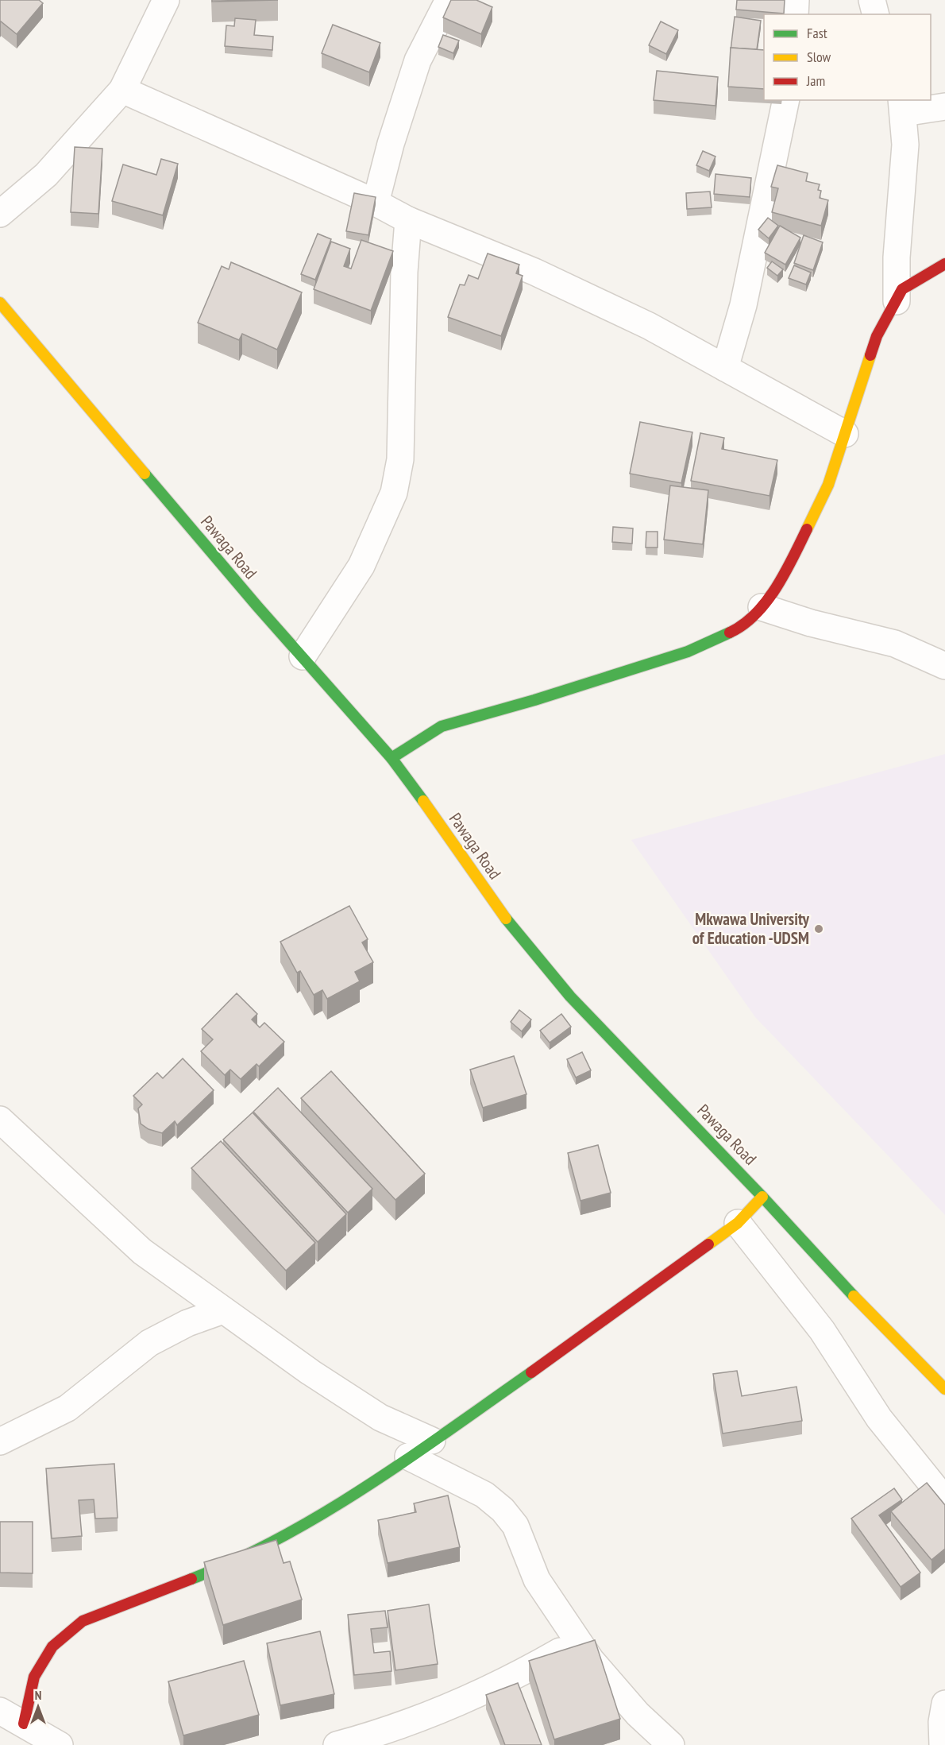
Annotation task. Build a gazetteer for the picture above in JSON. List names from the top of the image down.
{
  "streets": {
    "street": ["Pawaga Road"]
  },
  "places": ["Mkwawa University of Education -UDSM"],
  "legend": ["Fast", "Slow", "Jam"],
  "north": "top"
}
